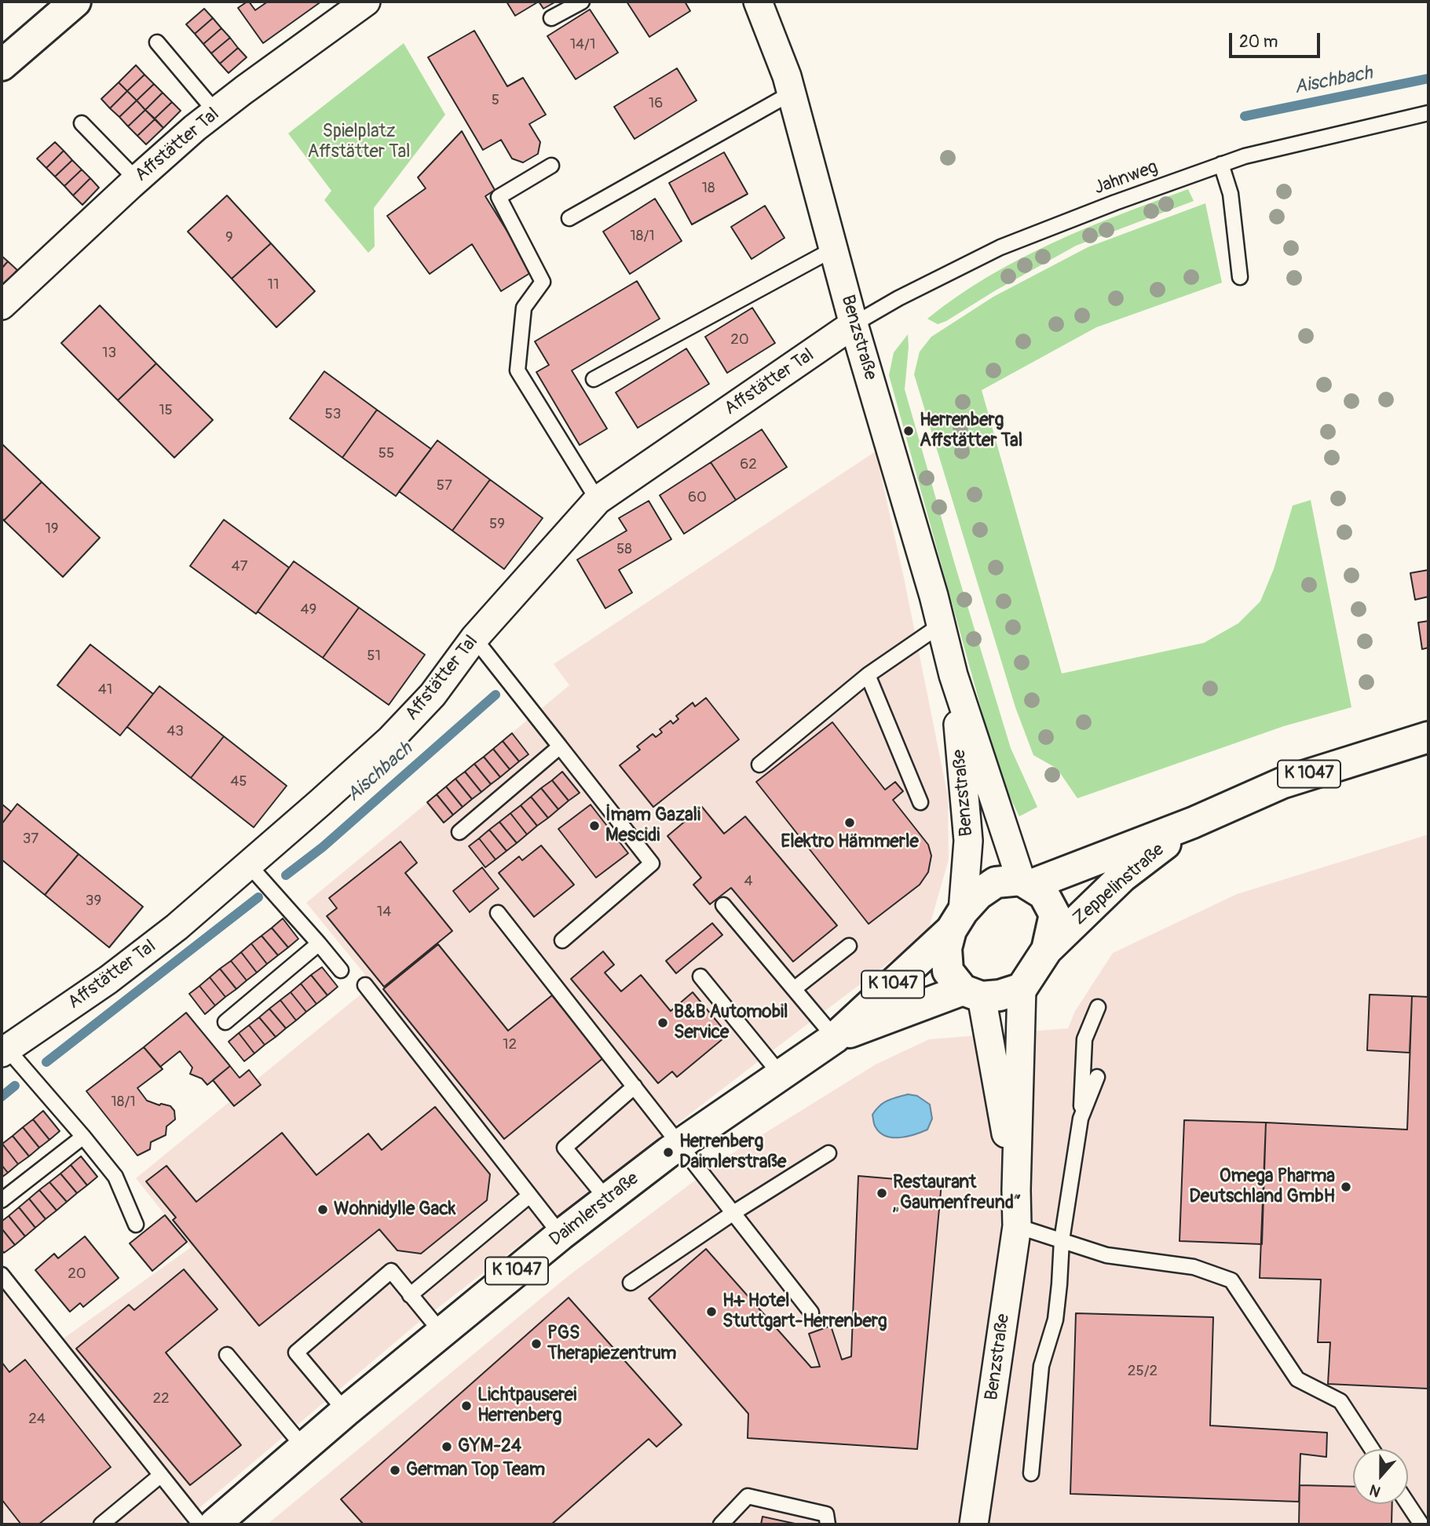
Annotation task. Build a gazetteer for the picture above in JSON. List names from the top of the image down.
{
  "streets": {
    "main road": ["K 1047", "Zeppelinstraße", "Daimlerstraße"],
    "street": ["Affstätter Tal", "Benzstraße"],
    "lane": ["Jahnweg"]
  },
  "crossings": [
    ["Affstätter Tal", "Jahnweg"],
    ["Affstätter Tal", "Benzstraße"],
    ["Jahnweg", "Benzstraße"],
    ["Benzstraße", "Zeppelinstraße"],
    ["Benzstraße", "Daimlerstraße"],
    ["Zeppelinstraße", "Daimlerstraße"]
  ],
  "water": ["Aischbach"],
  "parks": ["Spielplatz Affstätter Tal"],
  "places": [
    "Herrenberg Affstätter Tal",
    "Elektro Hämmerle",
    "İmam Gazali Mescidi",
    "B&B Automobil Service",
    "Herrenberg Daimlerstraße",
    "Omega Pharma Deutschland GmbH",
    "Restaurant „Gaumenfreund“",
    "Wohnidylle Gack",
    "H+ Hotel Stuttgart-Herrenberg",
    "PGS Therapiezentrum",
    "Lichtpauserei Herrenberg",
    "GYM-24",
    "German Top Team"
  ],
  "house_numbers": [
    "14/1",
    "5",
    "16",
    "18",
    "18/1",
    "9",
    "11",
    "20",
    "13",
    "15",
    "53",
    "55",
    "62",
    "57",
    "60",
    "59",
    "19",
    "58",
    "47",
    "49",
    "51",
    "41",
    "43",
    "45",
    "37",
    "4",
    "39",
    "14",
    "12",
    "18/1",
    "20",
    "25/2",
    "22",
    "24"
  ],
  "scale_bar": "20 m",
  "north": "bottom"
}
